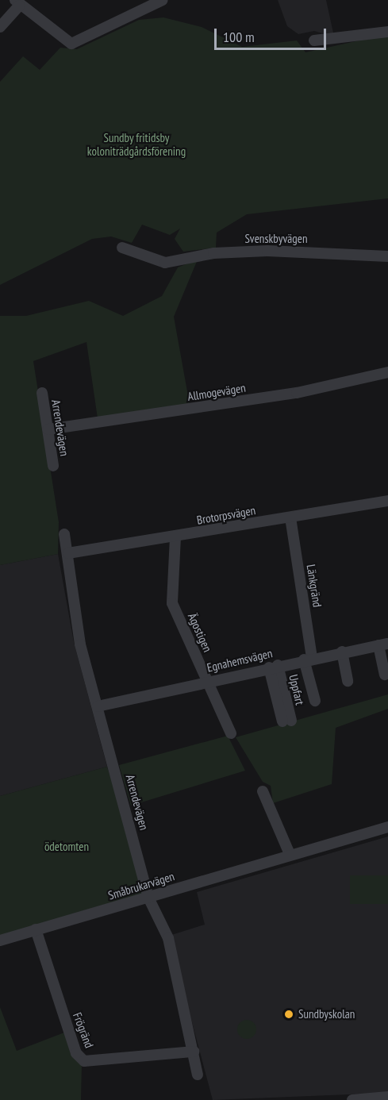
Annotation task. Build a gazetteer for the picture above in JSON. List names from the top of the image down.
{
  "streets": {
    "street": [
      "Svenskbyvägen",
      "Allmogevägen",
      "Arrendevägen",
      "Brotorpsvägen",
      "Länkgränd",
      "Ägostigen",
      "Egnahemsvägen",
      "Uppfart",
      "Småbrukarvägen",
      "Frögränd"
    ]
  },
  "crossings": [
    ["Allmogevägen", "Arrendevägen"],
    ["Arrendevägen", "Brotorpsvägen"],
    ["Arrendevägen", "Egnahemsvägen"],
    ["Arrendevägen", "Småbrukarvägen"],
    ["Arrendevägen", "Frögränd"],
    ["Brotorpsvägen", "Länkgränd"],
    ["Brotorpsvägen", "Ägostigen"],
    ["Länkgränd", "Egnahemsvägen"],
    ["Länkgränd", "Uppfart"],
    ["Ägostigen", "Egnahemsvägen"],
    ["Egnahemsvägen", "Uppfart"],
    ["Småbrukarvägen", "Frögränd"]
  ],
  "parks": ["Sundby fritidsby koloniträdgårdsförening", "ödetomten"],
  "places": ["Sundbyskolan"],
  "scale_bar": "100 m"
}
